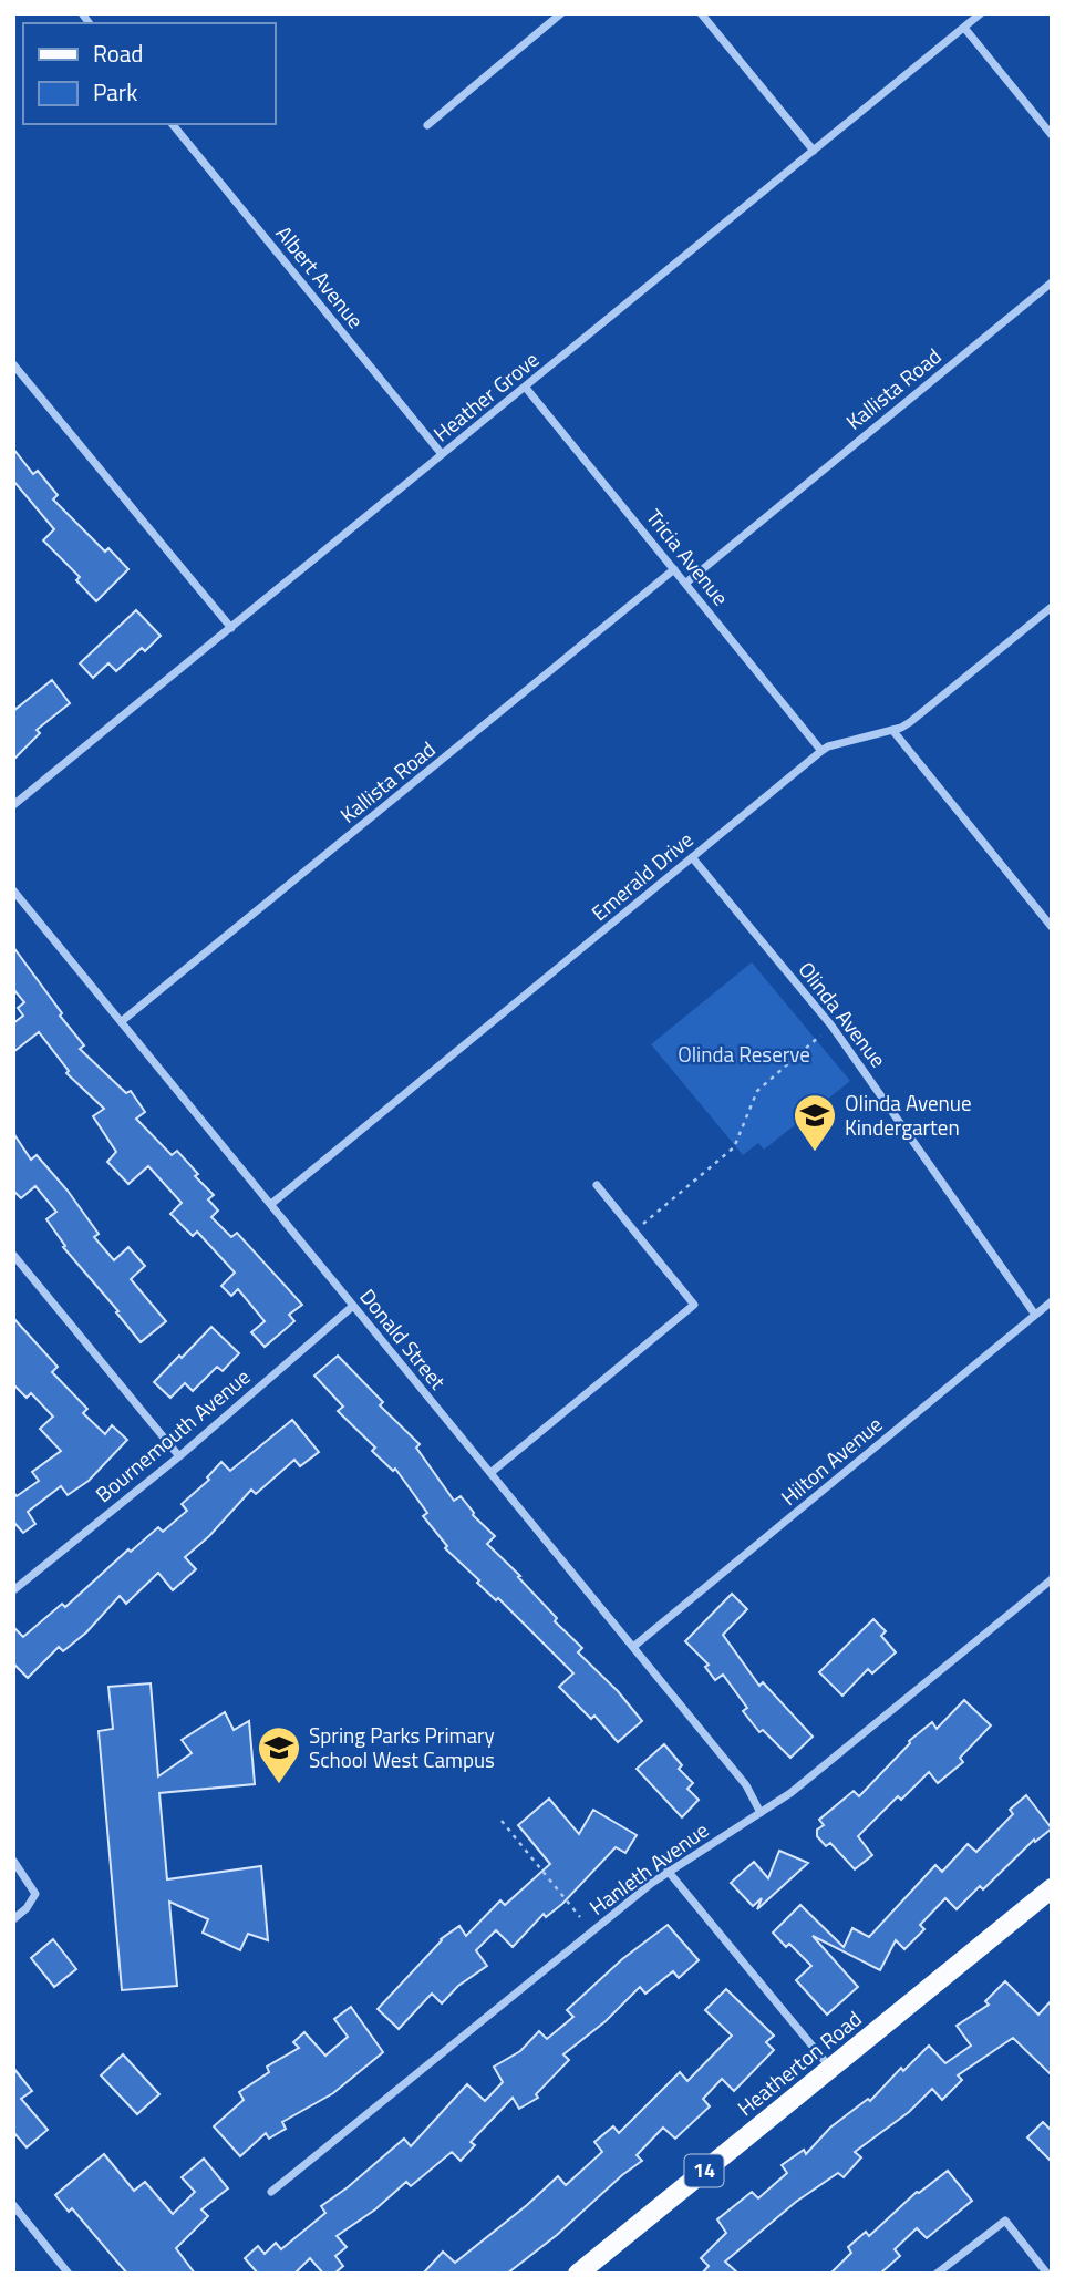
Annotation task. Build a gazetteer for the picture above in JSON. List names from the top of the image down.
{
  "streets": {
    "main road": ["Heatherton Road", "14"],
    "street": [
      "Albert Avenue",
      "Kallista Road",
      "Heather Grove",
      "Tricia Avenue",
      "Emerald Drive",
      "Olinda Avenue",
      "Donald Street",
      "Bournemouth Avenue",
      "Hilton Avenue",
      "Hanleth Avenue"
    ]
  },
  "crossings": [
    ["Albert Avenue", "Heather Grove"],
    ["Kallista Road", "Tricia Avenue"],
    ["Kallista Road", "Donald Street"],
    ["Heather Grove", "Tricia Avenue"],
    ["Tricia Avenue", "Emerald Drive"],
    ["Emerald Drive", "Olinda Avenue"],
    ["Emerald Drive", "Donald Street"],
    ["Olinda Avenue", "Hilton Avenue"],
    ["Donald Street", "Bournemouth Avenue"],
    ["Donald Street", "Hilton Avenue"],
    ["Donald Street", "Hanleth Avenue"]
  ],
  "parks": ["Olinda Reserve"],
  "places": {
    "school or university": ["Olinda Avenue Kindergarten", "Spring Parks Primary School West Campus"]
  },
  "legend": ["Road", "Park"]
}
